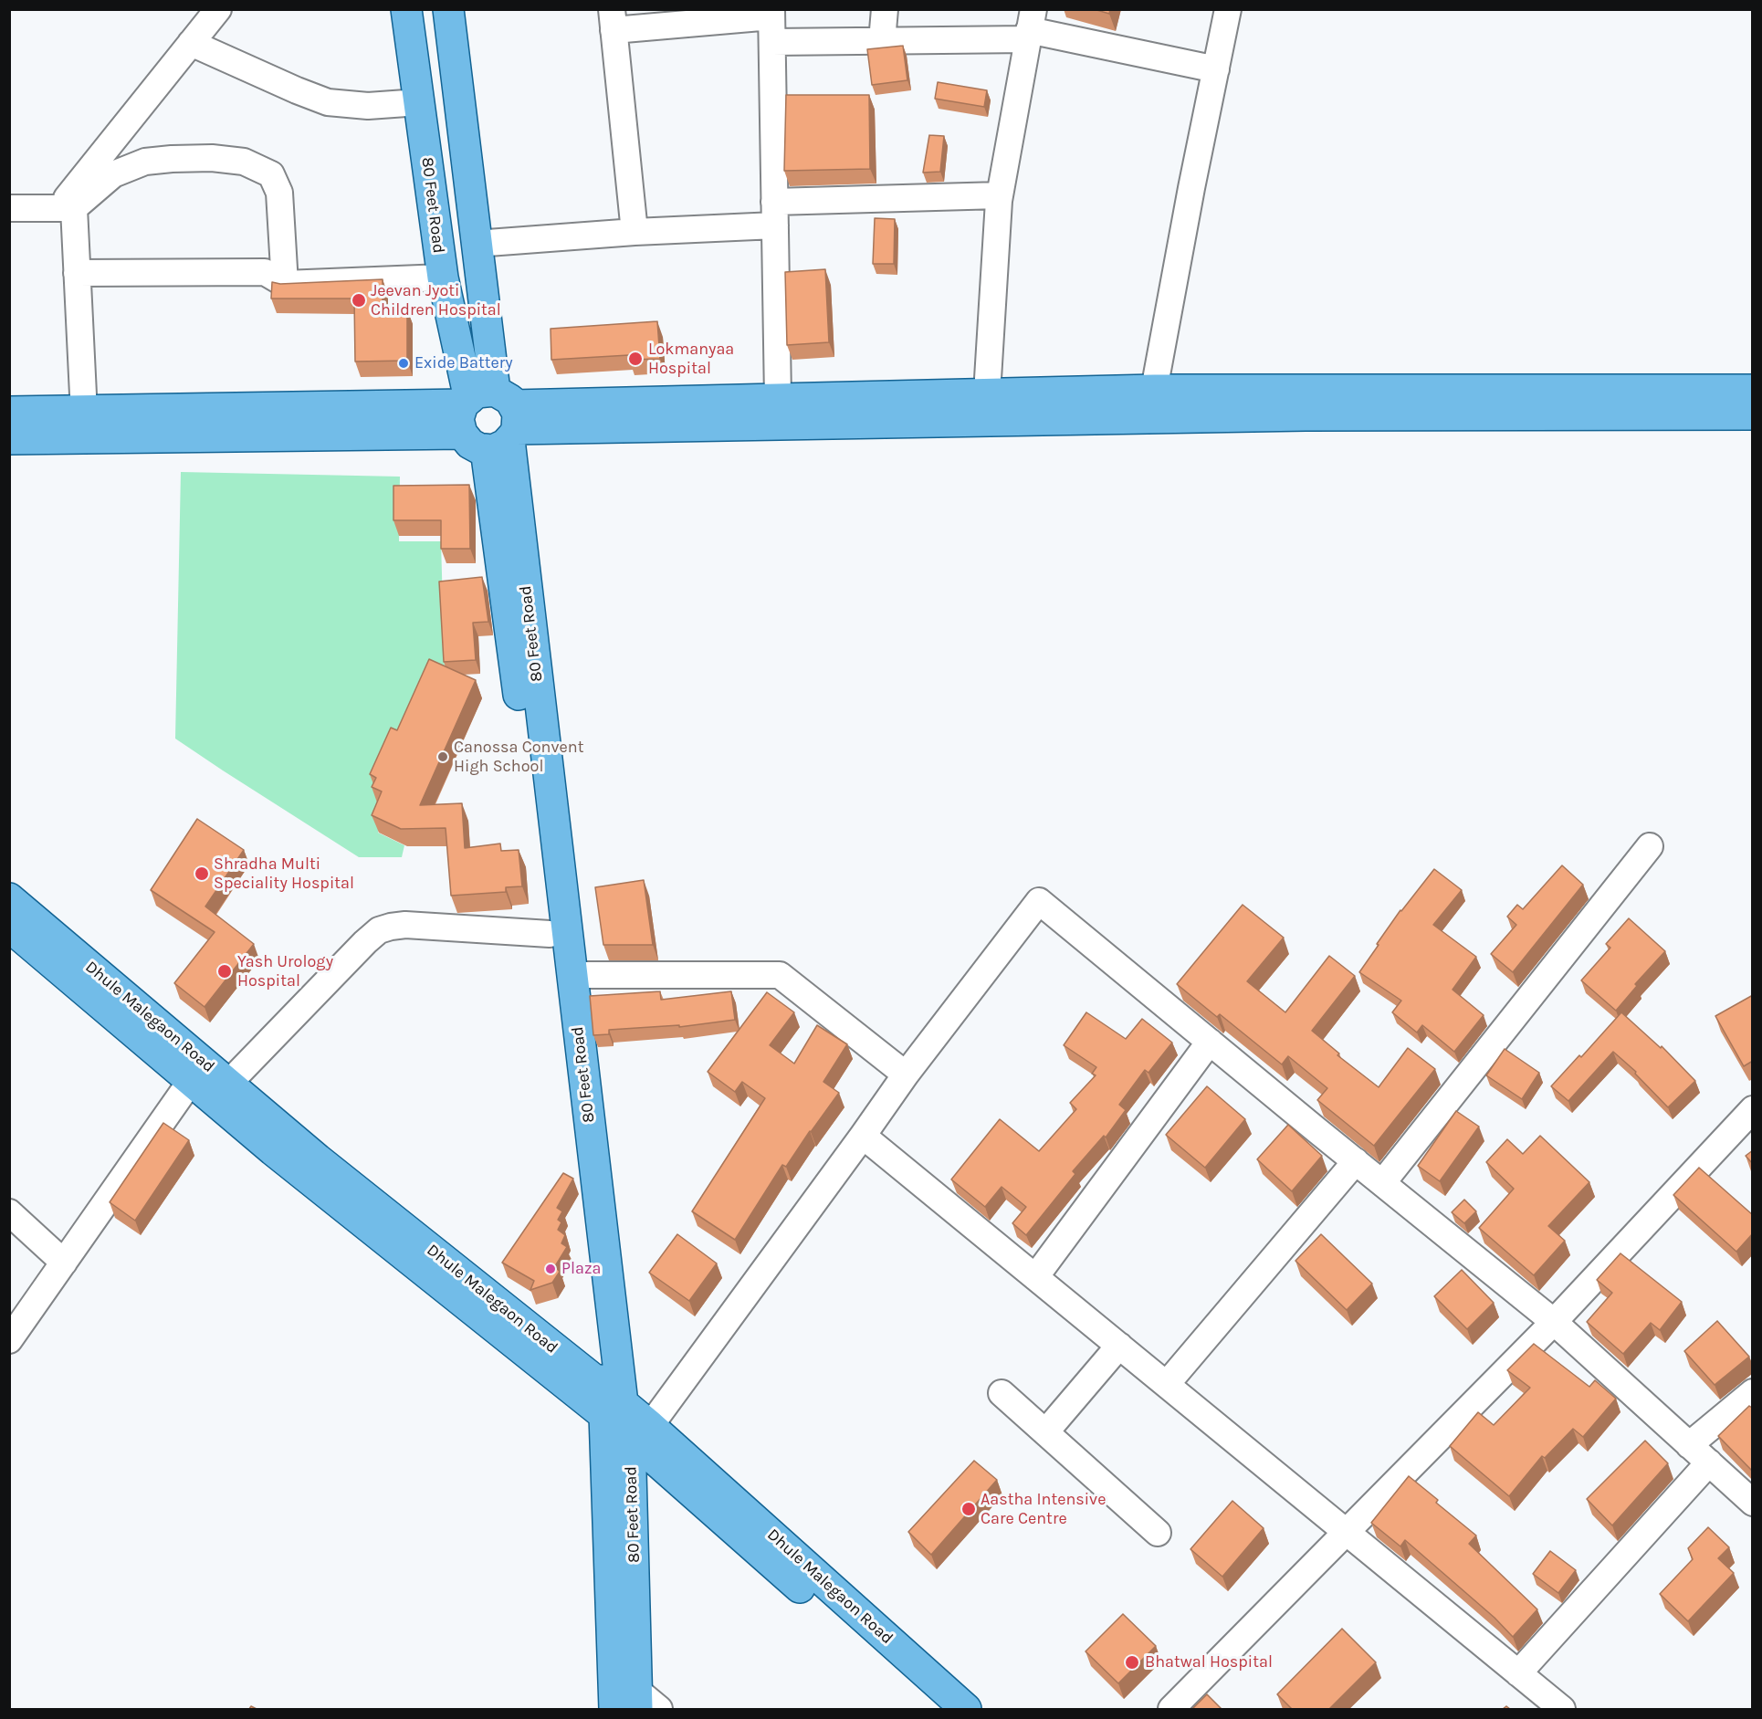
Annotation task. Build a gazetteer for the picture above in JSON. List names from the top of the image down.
{
  "streets": {
    "main road": ["80 Feet Road", "Dhule Malegaon Road"]
  },
  "crossings": [
    ["80 Feet Road", "Dhule Malegaon Road"]
  ],
  "places": [
    "Jeevan Jyoti Children Hospital",
    "Lokmanyaa Hospital",
    "Exide Battery",
    "Canossa Convent High School",
    "Shradha Multi Speciality Hospital",
    "Yash Urology Hospital",
    "Plaza",
    "Aastha Intensive Care Centre",
    "Bhatwal Hospital"
  ]
}
